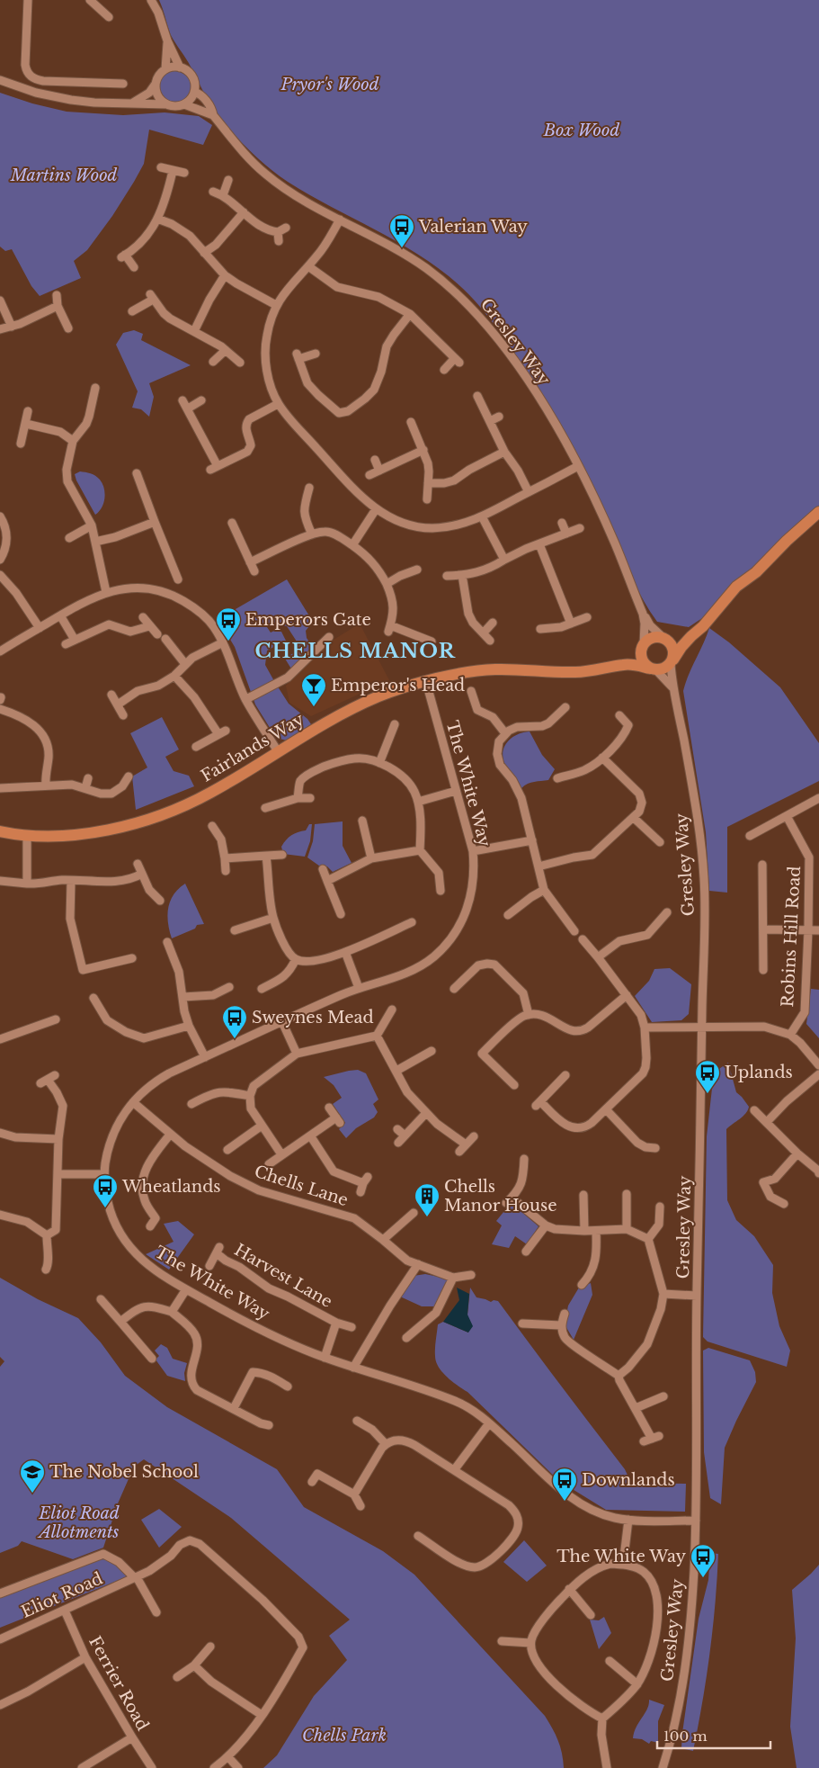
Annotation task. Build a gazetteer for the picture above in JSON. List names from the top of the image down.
{
  "streets": {
    "main road": ["Fairlands Way"],
    "street": [
      "Gresley Way",
      "The White Way",
      "Robins Hill Road",
      "Chells Lane",
      "Harvest Lane",
      "Eliot Road",
      "Ferrier Road"
    ]
  },
  "crossings": [
    ["Gresley Way", "Fairlands Way"],
    ["Gresley Way", "The White Way"],
    ["Fairlands Way", "The White Way"],
    ["The White Way", "Chells Lane"],
    ["The White Way", "Harvest Lane"],
    ["Eliot Road", "Ferrier Road"]
  ],
  "districts": ["CHELLS MANOR"],
  "parks": [
    "Pryor's Wood",
    "Box Wood",
    "Martins Wood",
    "Eliot Road Allotments",
    "Chells Park"
  ],
  "places": {
    "bus stop": [
      "Valerian Way",
      "Emperors Gate",
      "Sweynes Mead",
      "Uplands",
      "Wheatlands",
      "Downlands",
      "The White Way"
    ],
    "bar": ["Emperor's Head"],
    "building": ["Chells Manor House"],
    "school or university": ["The Nobel School"]
  },
  "scale_bar": "100 m"
}
